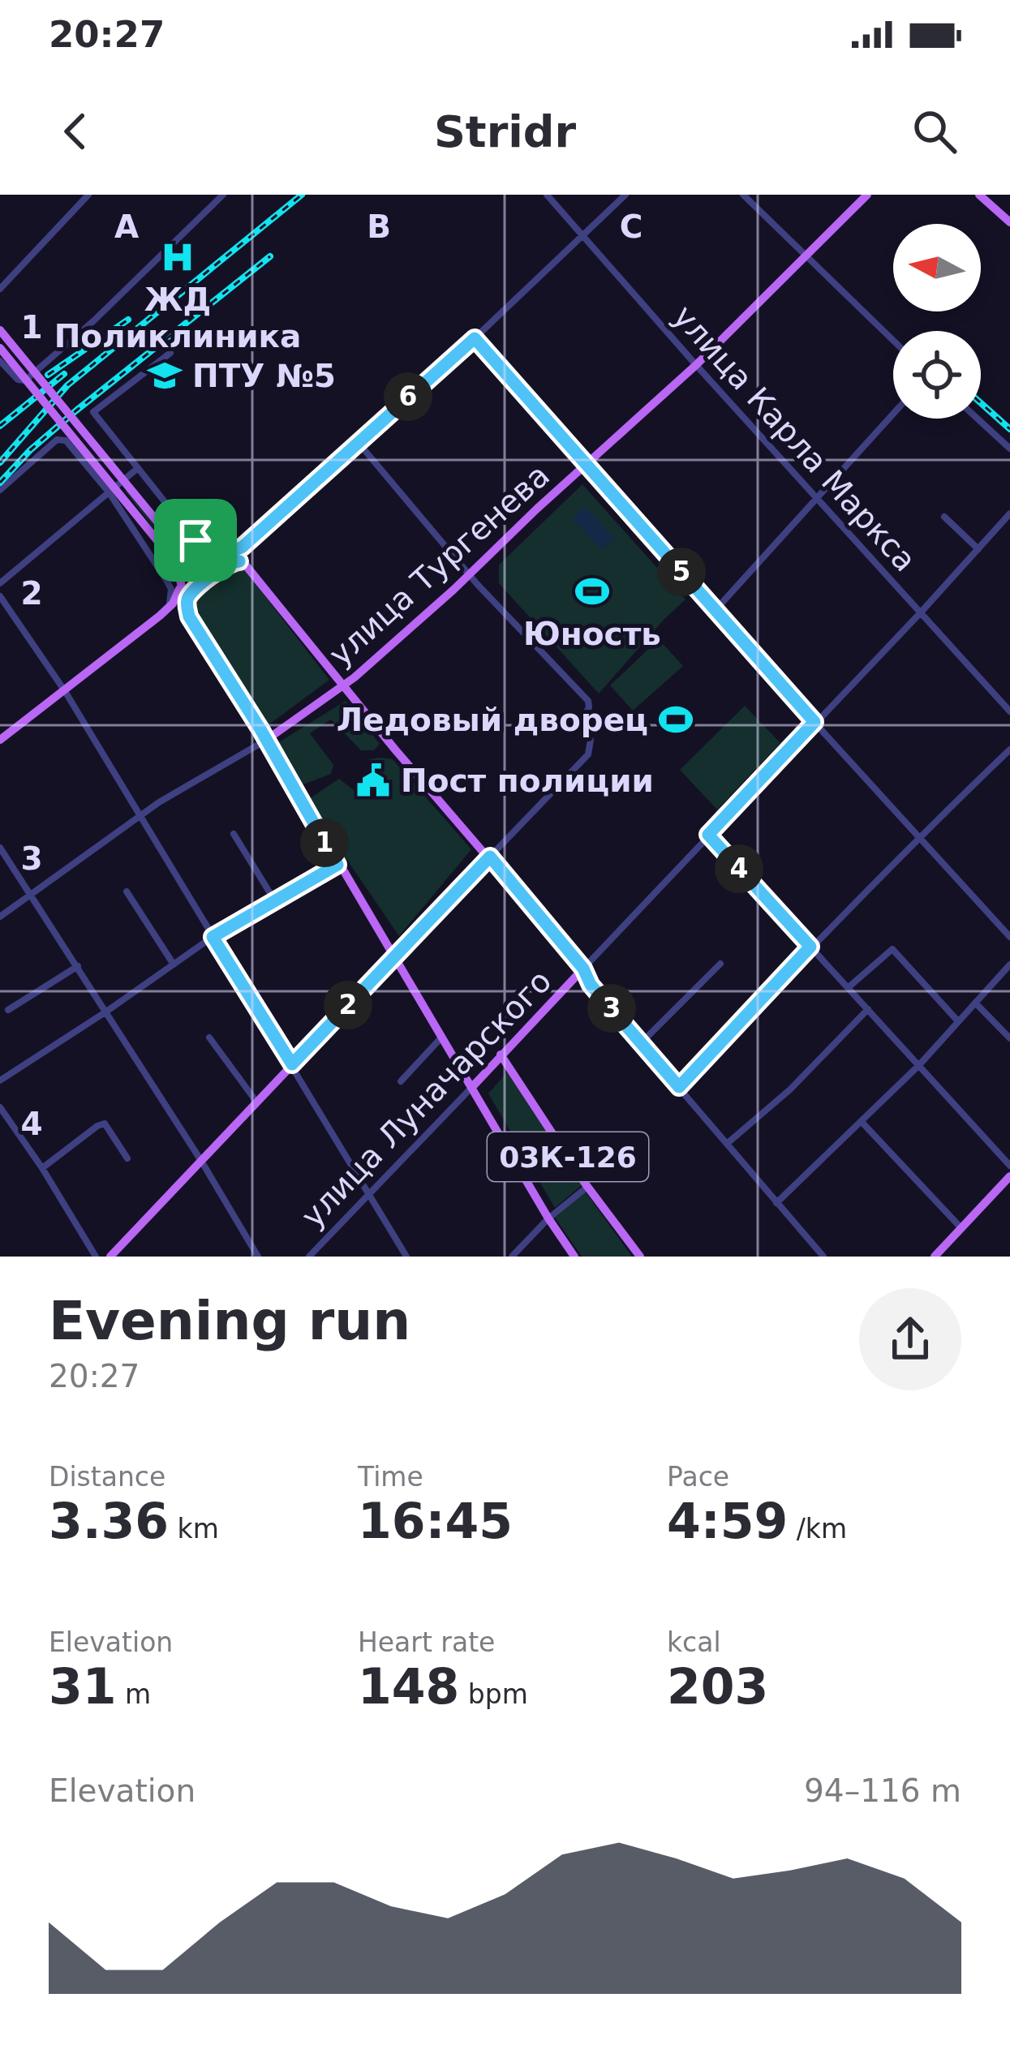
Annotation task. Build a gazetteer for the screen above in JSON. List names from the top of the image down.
{
  "streets": {
    "main road": ["улица Тургенева", "улица Луначарского", "03К-126"],
    "street": ["улица Карла Маркса"]
  },
  "crossings": [
    ["улица Карла Маркса", "улица Тургенева"],
    ["улица Карла Маркса", "улица Луначарского"],
    ["улица Луначарского", "03К-126"]
  ],
  "places": {
    "hospital": ["ЖД Поликлиника"],
    "school or university": ["ПТУ №5"],
    "sports": ["Юность", "Ледовый дворец"],
    "public building": ["Пост полиции"]
  },
  "north": "left",
  "page": {
    "status": "20:27",
    "header": "Stridr",
    "pins": [
      "6",
      "5",
      "1",
      "4",
      "2",
      "3"
    ],
    "heading": ["Evening run", "20:27"],
    "stats": [
      ["Distance", "3.36 km"],
      ["Time", "16:45"],
      ["Pace", "4:59 /km"],
      ["Elevation", "31 m"],
      ["Heart rate", "148 bpm"],
      ["kcal", "203"]
    ],
    "chart": ["Elevation", "94–116 m"]
  },
  "grid": {
    "columns": ["A", "B", "C"],
    "rows": [
      "1",
      "2",
      "3",
      "4"
    ]
  }
}
